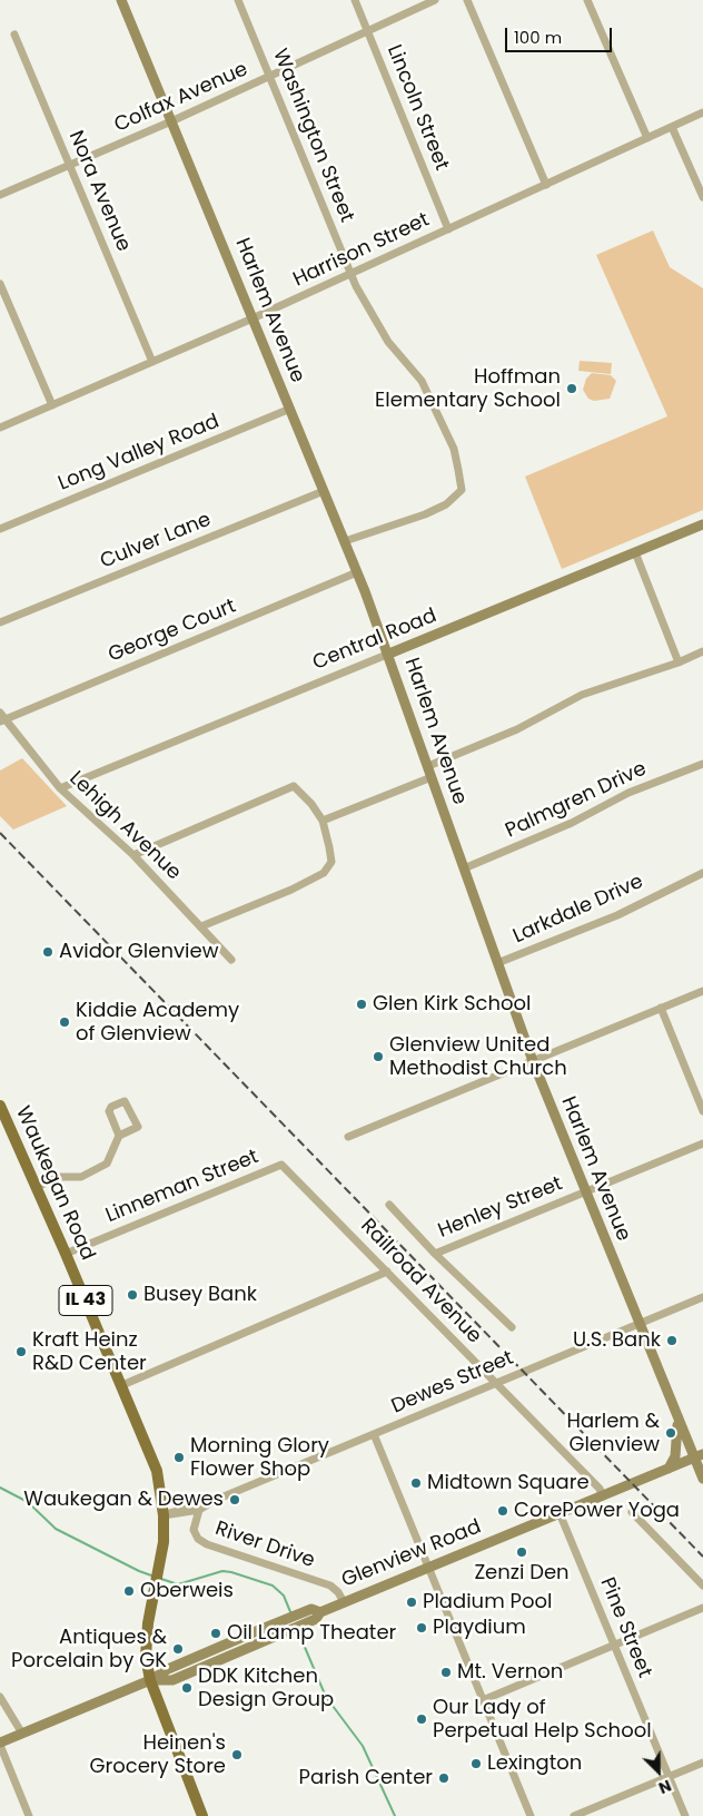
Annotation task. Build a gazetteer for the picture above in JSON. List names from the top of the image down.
{
  "streets": {
    "main road": [
      "Harlem Avenue",
      "Central Road",
      "Waukegan Road",
      "IL 43",
      "Glenview Road"
    ],
    "street": [
      "Colfax Avenue",
      "Lincoln Street",
      "Washington Street",
      "Nora Avenue",
      "Harrison Street",
      "Long Valley Road",
      "Culver Lane",
      "George Court",
      "Palmgren Drive",
      "Lehigh Avenue",
      "Larkdale Drive",
      "Linneman Street",
      "Henley Street",
      "Railroad Avenue",
      "Dewes Street",
      "River Drive",
      "Pine Street"
    ]
  },
  "crossings": [
    ["Colfax Avenue", "Lincoln Street"],
    ["Colfax Avenue", "Washington Street"],
    ["Colfax Avenue", "Nora Avenue"],
    ["Colfax Avenue", "Harlem Avenue"],
    ["Lincoln Street", "Harrison Street"],
    ["Washington Street", "Harrison Street"],
    ["Washington Street", "Harlem Avenue"],
    ["Nora Avenue", "Harrison Street"],
    ["Harrison Street", "Harlem Avenue"],
    ["Harlem Avenue", "Long Valley Road"],
    ["Harlem Avenue", "Culver Lane"],
    ["Harlem Avenue", "George Court"],
    ["Harlem Avenue", "Central Road"],
    ["Harlem Avenue", "Palmgren Drive"],
    ["Harlem Avenue", "Larkdale Drive"],
    ["Harlem Avenue", "Henley Street"],
    ["Harlem Avenue", "Dewes Street"],
    ["Harlem Avenue", "Glenview Road"],
    ["George Court", "Lehigh Avenue"],
    ["Central Road", "Lehigh Avenue"],
    ["Waukegan Road", "Linneman Street"],
    ["Waukegan Road", "Dewes Street"],
    ["Waukegan Road", "Glenview Road"],
    ["Linneman Street", "Railroad Avenue"],
    ["Railroad Avenue", "Dewes Street"],
    ["Railroad Avenue", "Glenview Road"],
    ["Dewes Street", "River Drive"],
    ["River Drive", "Glenview Road"],
    ["Glenview Road", "Pine Street"]
  ],
  "places": [
    "Hoffman Elementary School",
    "Avidor Glenview",
    "Glen Kirk School",
    "Kiddie Academy of Glenview",
    "Glenview United Methodist Church",
    "Busey Bank",
    "U.S. Bank",
    "Kraft Heinz R&D Center",
    "Harlem & Glenview",
    "Morning Glory Flower Shop",
    "Midtown Square",
    "Waukegan & Dewes",
    "CorePower Yoga",
    "Zenzi Den",
    "Oberweis",
    "Pladium Pool",
    "Playdium",
    "Oil Lamp Theater",
    "Antiques & Porcelain by GK",
    "Mt. Vernon",
    "DDK Kitchen Design Group",
    "Our Lady of Perpetual Help School",
    "Heinen's Grocery Store",
    "Lexington",
    "Parish Center"
  ],
  "scale_bar": "100 m",
  "north": "bottom right"
}
